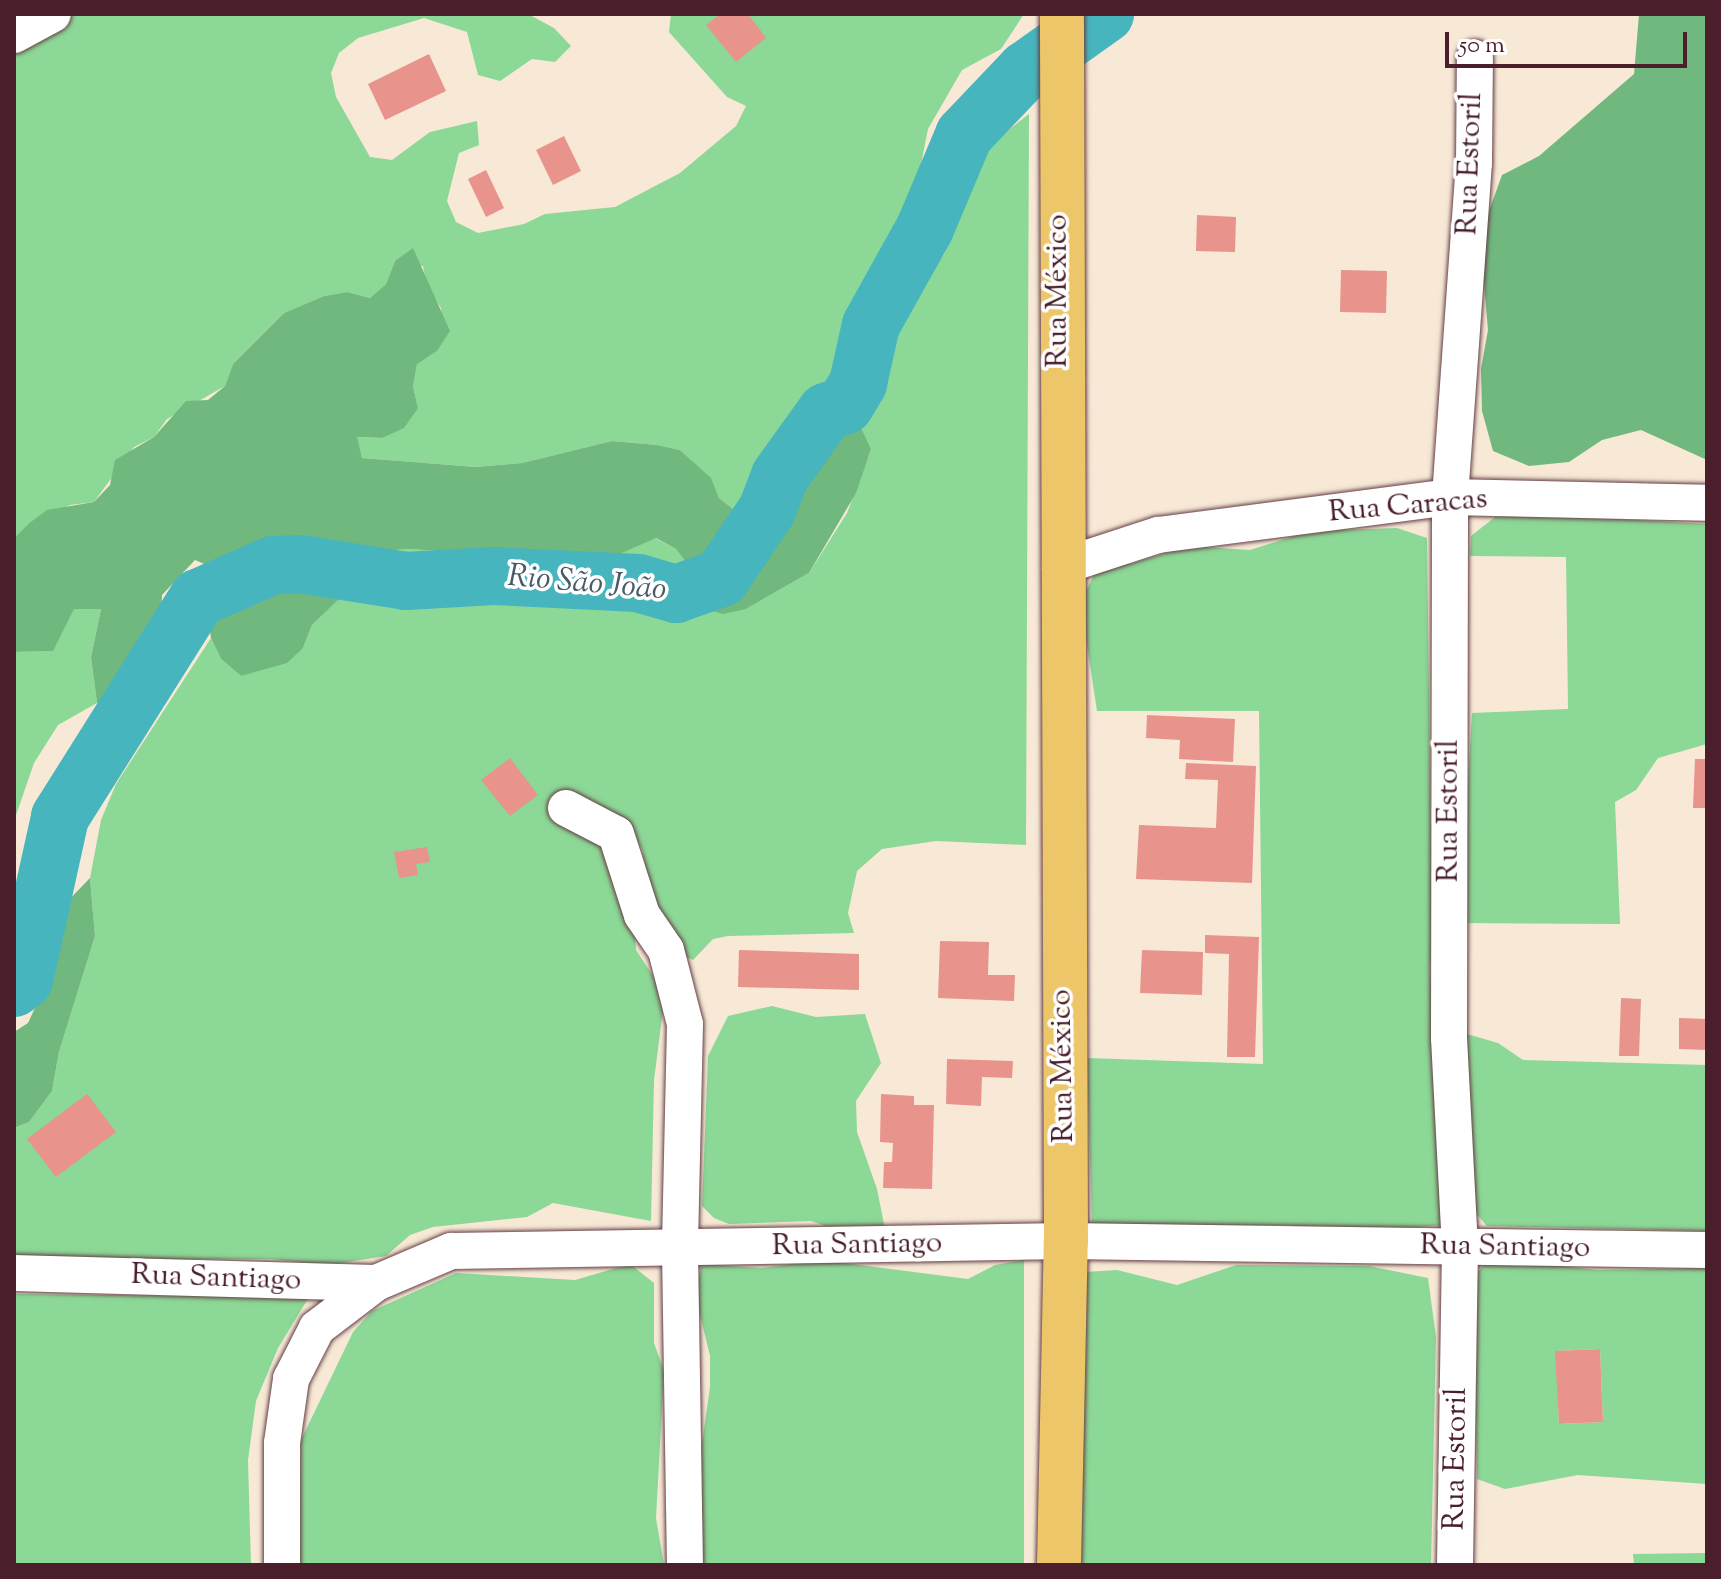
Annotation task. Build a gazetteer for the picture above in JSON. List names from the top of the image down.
{
  "streets": {
    "main road": ["Rua México"],
    "street": ["Rua Estoril", "Rua Caracas", "Rua Santiago"]
  },
  "crossings": [
    ["Rua Estoril", "Rua Caracas"],
    ["Rua Estoril", "Rua Santiago"],
    ["Rua México", "Rua Caracas"],
    ["Rua México", "Rua Santiago"]
  ],
  "water": ["Rio São João"],
  "scale_bar": "50 m"
}
